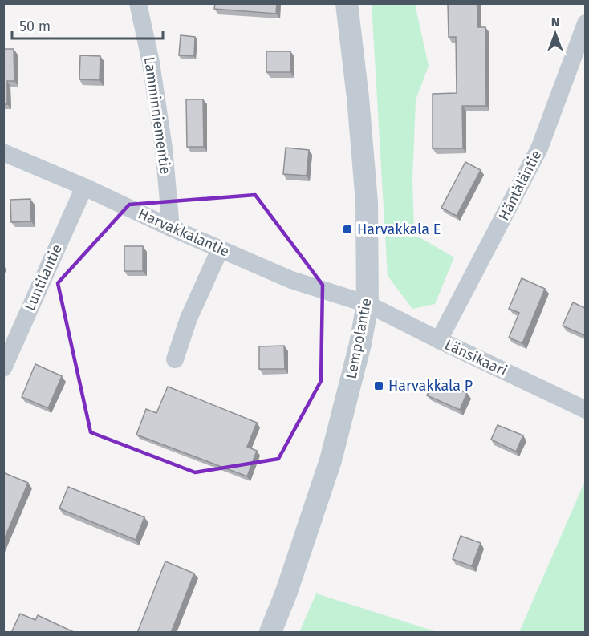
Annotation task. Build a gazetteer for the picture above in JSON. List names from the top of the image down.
{
  "streets": {
    "street": [
      "Lamminniementie",
      "Häntäläntie",
      "Harvakkalantie",
      "Luntilantie",
      "Lempolantie",
      "Länsikaari"
    ]
  },
  "crossings": [
    ["Lamminniementie", "Harvakkalantie"],
    ["Häntäläntie", "Länsikaari"],
    ["Harvakkalantie", "Luntilantie"],
    ["Harvakkalantie", "Lempolantie"],
    ["Harvakkalantie", "Länsikaari"],
    ["Lempolantie", "Länsikaari"]
  ],
  "places": {
    "transit": ["Harvakkala E", "Harvakkala P"]
  },
  "scale_bar": "50 m",
  "north": "top"
}
